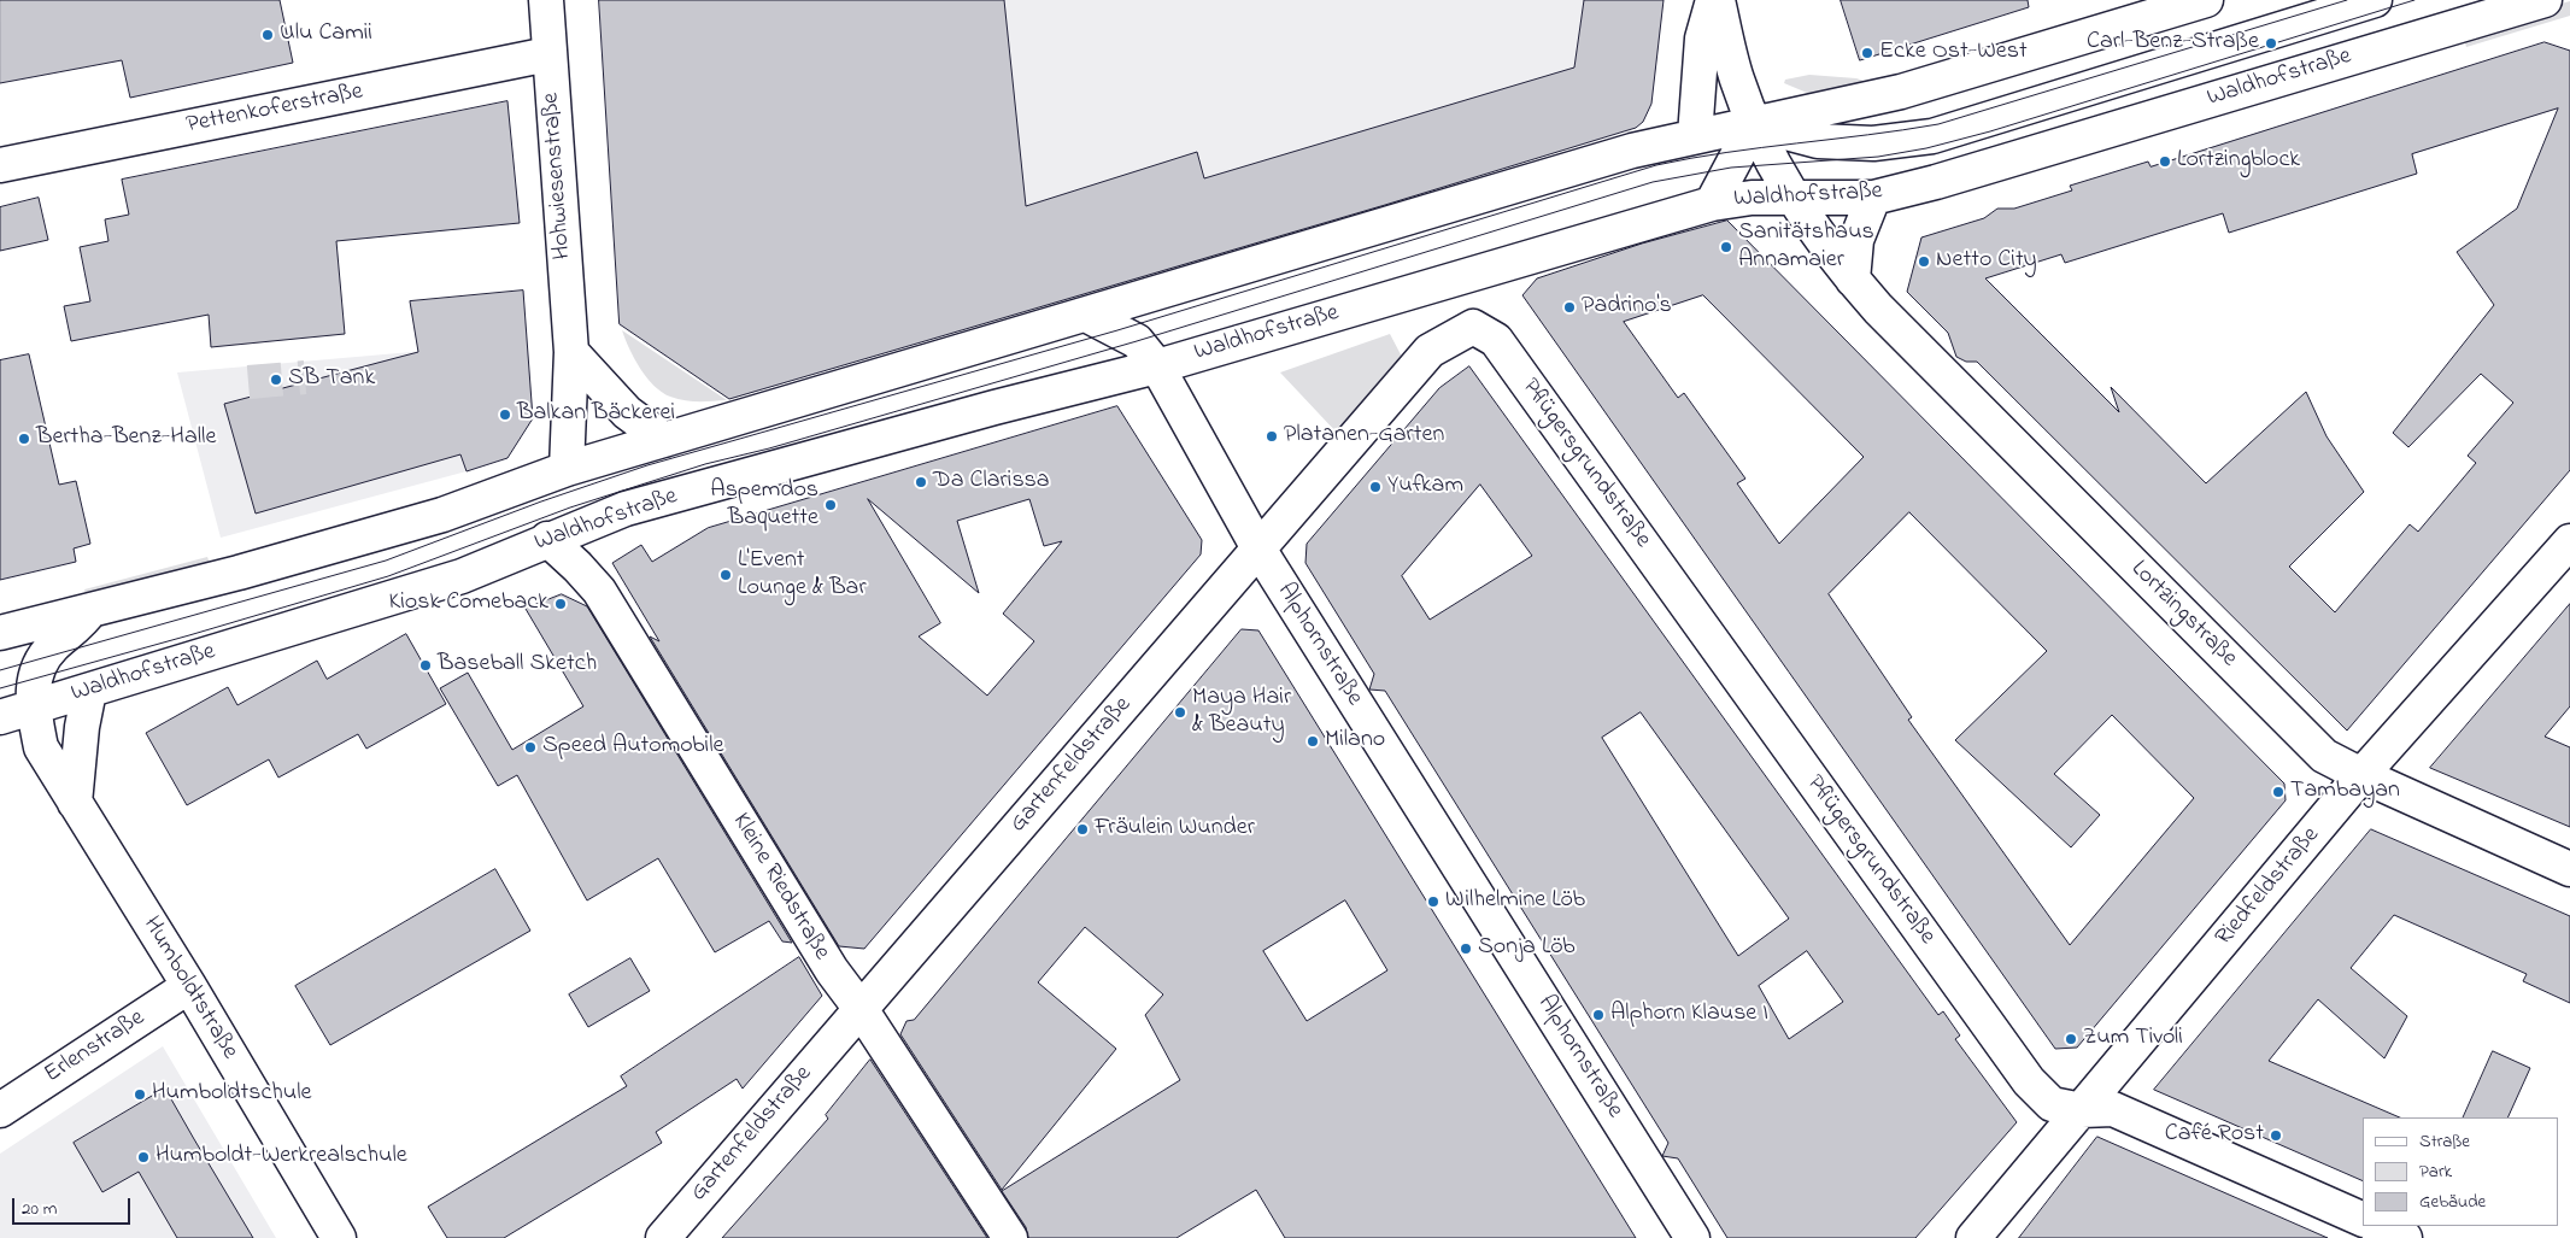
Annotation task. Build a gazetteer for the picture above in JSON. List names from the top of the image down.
{
  "streets": {
    "street": [
      "Waldhofstraße",
      "Pettenkoferstraße",
      "Hohwiesenstraße",
      "Pflügersgrundstraße",
      "Lortzingstraße",
      "Alphornstraße",
      "Gartenfeldstraße",
      "Kleine Riedstraße",
      "Riedfeldstraße",
      "Humboldtstraße",
      "Erlenstraße"
    ]
  },
  "crossings": [
    ["Waldhofstraße", "Lortzingstraße"],
    ["Waldhofstraße", "Alphornstraße"],
    ["Waldhofstraße", "Kleine Riedstraße"],
    ["Waldhofstraße", "Humboldtstraße"],
    ["Pettenkoferstraße", "Hohwiesenstraße"],
    ["Pflügersgrundstraße", "Gartenfeldstraße"],
    ["Pflügersgrundstraße", "Riedfeldstraße"],
    ["Lortzingstraße", "Riedfeldstraße"],
    ["Alphornstraße", "Gartenfeldstraße"],
    ["Gartenfeldstraße", "Kleine Riedstraße"],
    ["Humboldtstraße", "Erlenstraße"]
  ],
  "places": [
    "Ulu Camii",
    "Carl-Benz-Straße",
    "Ecke Ost-West",
    "Lortzingblock",
    "Sanitätshaus Annamaier",
    "Netto City",
    "Padrino's",
    "SB Tank",
    "Balkan Bäckerei",
    "Platanen-Garten",
    "Bertha-Benz-Halle",
    "Da Clarissa",
    "Yufkam",
    "Aspemdos Baquette",
    "L'Event Lounge & Bar",
    "Kiosk Comeback",
    "Baseball Sketch",
    "Maya Hair & Beauty",
    "Milano",
    "Speed Automobile",
    "Tambayan",
    "Fräulein Wunder",
    "Wilhelmine Löb",
    "Sonja Löb",
    "Alphorn Klause I",
    "Zum Tivoli",
    "Humboldtschule",
    "Café Rost",
    "Humboldt-Werkrealschule"
  ],
  "legend": ["Straße", "Park", "Gebäude"],
  "scale_bar": "20 m"
}
